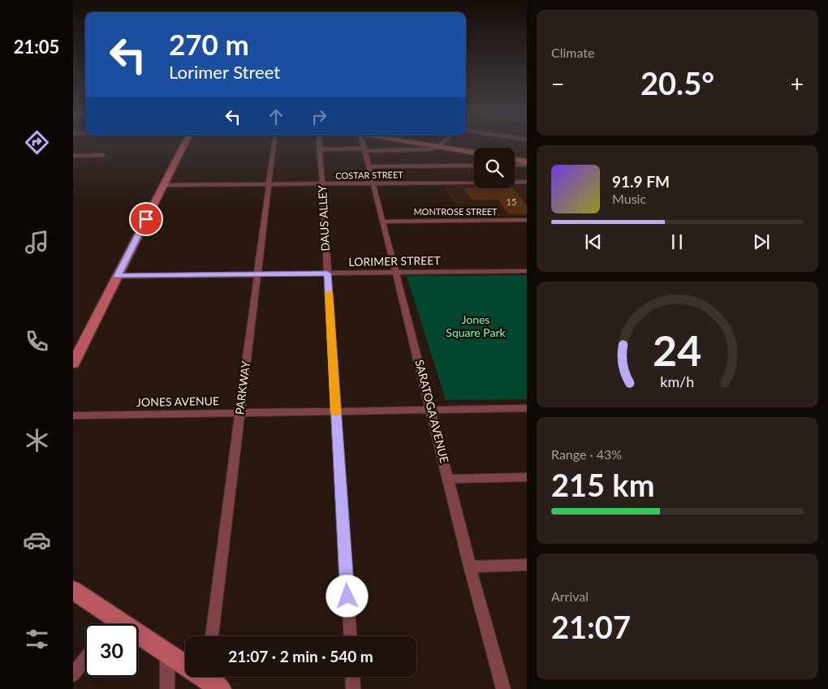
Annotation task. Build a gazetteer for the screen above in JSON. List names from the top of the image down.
{
  "streets": {
    "street": [
      "COSTAR STREET",
      "MONTROSE STREET",
      "DAUS ALLEY",
      "LORIMER STREET",
      "PARKWAY",
      "JONES AVENUE",
      "SARATOGA AVENUE"
    ]
  },
  "crossings": [
    ["COSTAR STREET", "DAUS ALLEY"],
    ["COSTAR STREET", "PARKWAY"],
    ["COSTAR STREET", "SARATOGA AVENUE"],
    ["MONTROSE STREET", "SARATOGA AVENUE"],
    ["DAUS ALLEY", "LORIMER STREET"],
    ["DAUS ALLEY", "JONES AVENUE"],
    ["LORIMER STREET", "PARKWAY"],
    ["LORIMER STREET", "SARATOGA AVENUE"],
    ["PARKWAY", "JONES AVENUE"],
    ["JONES AVENUE", "SARATOGA AVENUE"]
  ],
  "parks": ["Jones Square Park"],
  "house_numbers": ["15"],
  "page": {
    "tabs": "21:05",
    "tile": [
      "Climate",
      ["Range · 43%", "215 km"],
      ["Arrival", "21:07"]
    ],
    "turn": ["270 m", "Lorimer Street"],
    "heat": ["−", "20.5°", "+"],
    "song": ["91.9 FM", "Music"],
    "limit": "30",
    "trip": "21:07 · 2 min · 540 m",
    "gauge": ["24", "km/h"]
  }
}
